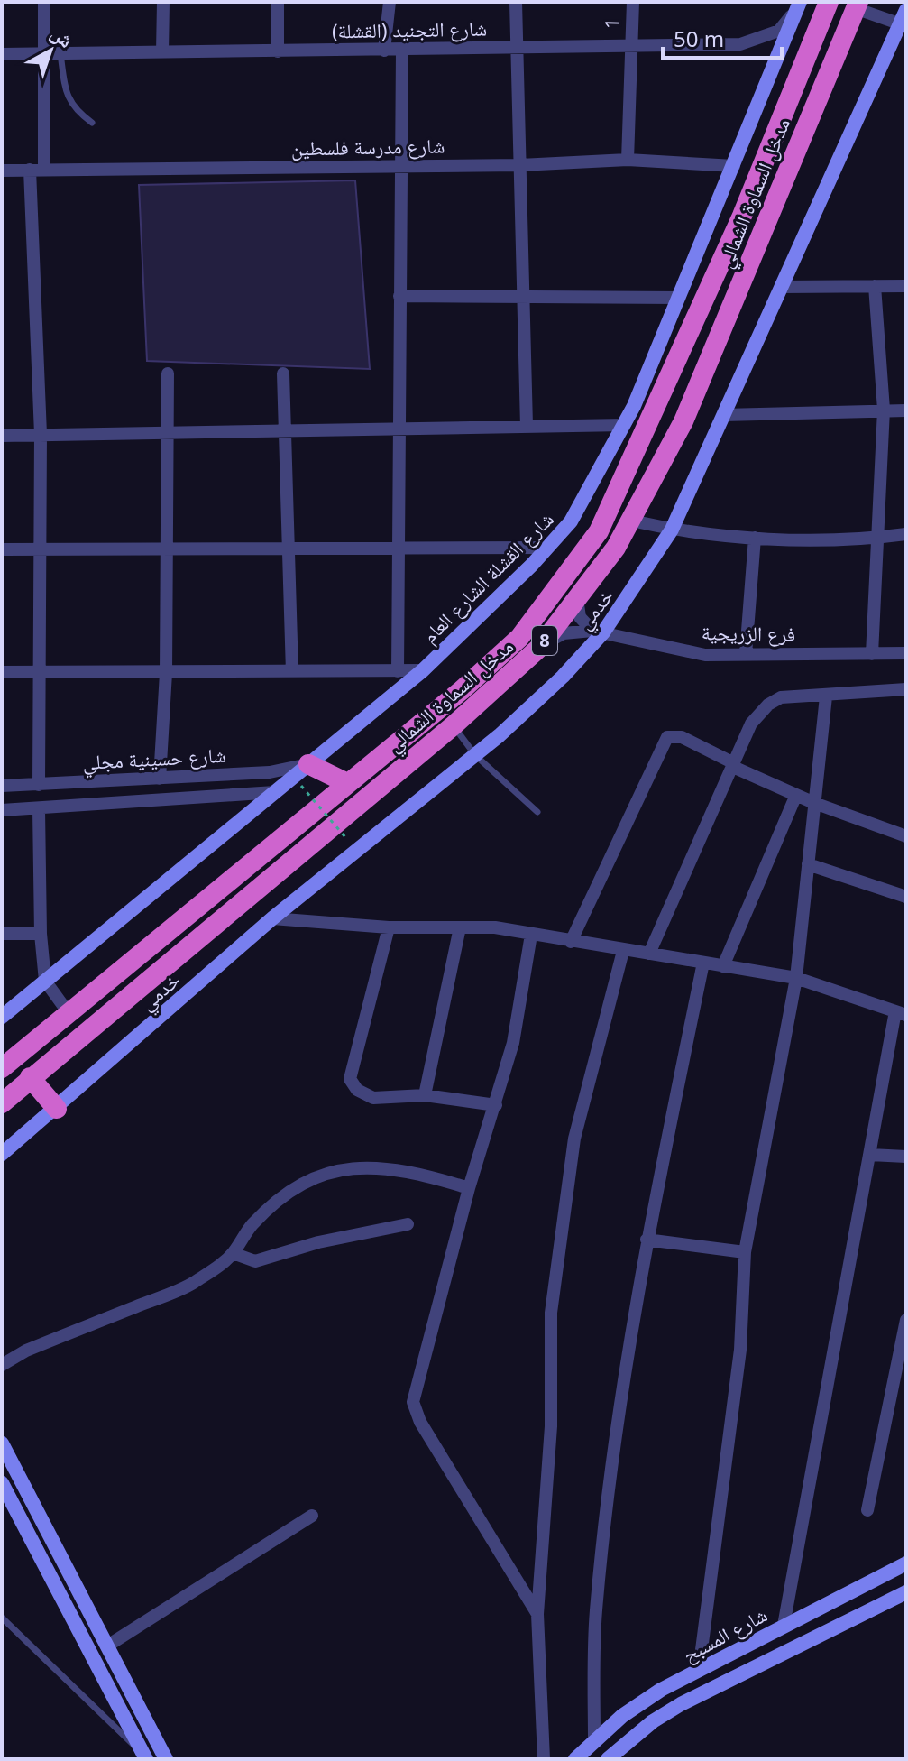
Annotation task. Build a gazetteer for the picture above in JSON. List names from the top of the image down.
{
  "streets": {
    "highway": ["مدخل السماوة الشمالي", "8"],
    "main road": ["شارع القشلة الشارع العام", "خدمي", "شارع المسبح"],
    "street": [
      "1",
      "شارع التجنيد (القشلة)",
      "شارع مدرسة فلسطين",
      "فرع الزريجية",
      "شارع حسينية مجلي"
    ]
  },
  "crossings": [
    ["1", "شارع التجنيد (القشلة)"],
    ["1", "شارع مدرسة فلسطين"],
    ["شارع التجنيد (القشلة)", "شارع القشلة الشارع العام"],
    ["شارع مدرسة فلسطين", "شارع القشلة الشارع العام"],
    ["شارع القشلة الشارع العام", "شارع حسينية مجلي"],
    ["خدمي", "فرع الزريجية"]
  ],
  "scale_bar": "50 m",
  "north": "top right"
}
